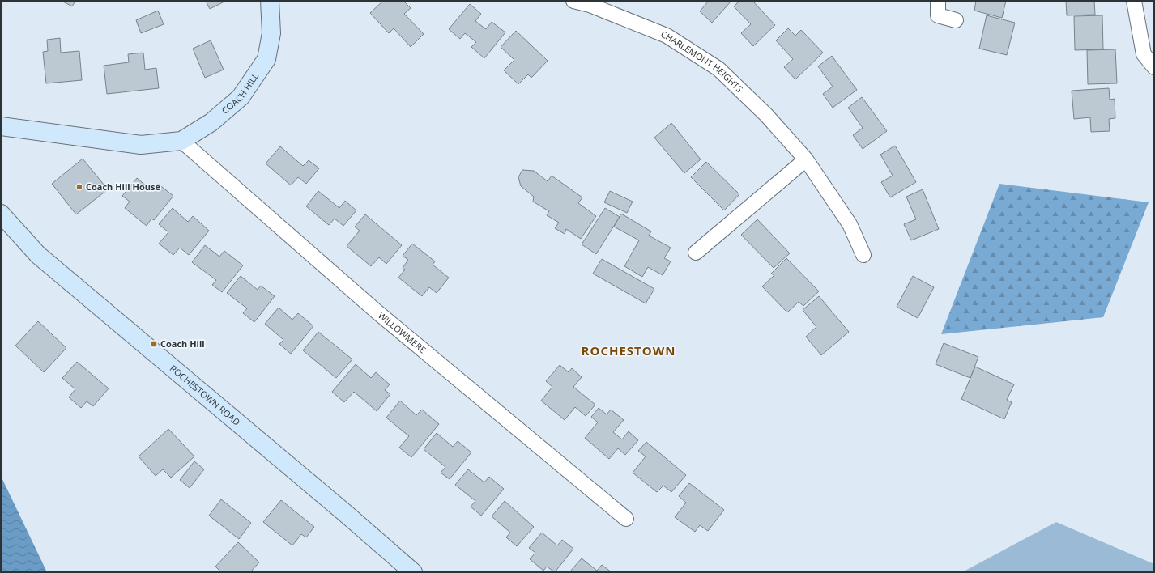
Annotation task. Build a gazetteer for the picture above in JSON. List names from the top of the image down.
{
  "streets": {
    "main road": ["COACH HILL", "ROCHESTOWN ROAD"],
    "street": ["CHARLEMONT HEIGHTS", "WILLOWMERE"]
  },
  "crossings": [
    ["COACH HILL", "WILLOWMERE"]
  ],
  "districts": ["ROCHESTOWN"],
  "places": {
    "other": ["Coach Hill House"],
    "transit": ["Coach Hill"]
  }
}
